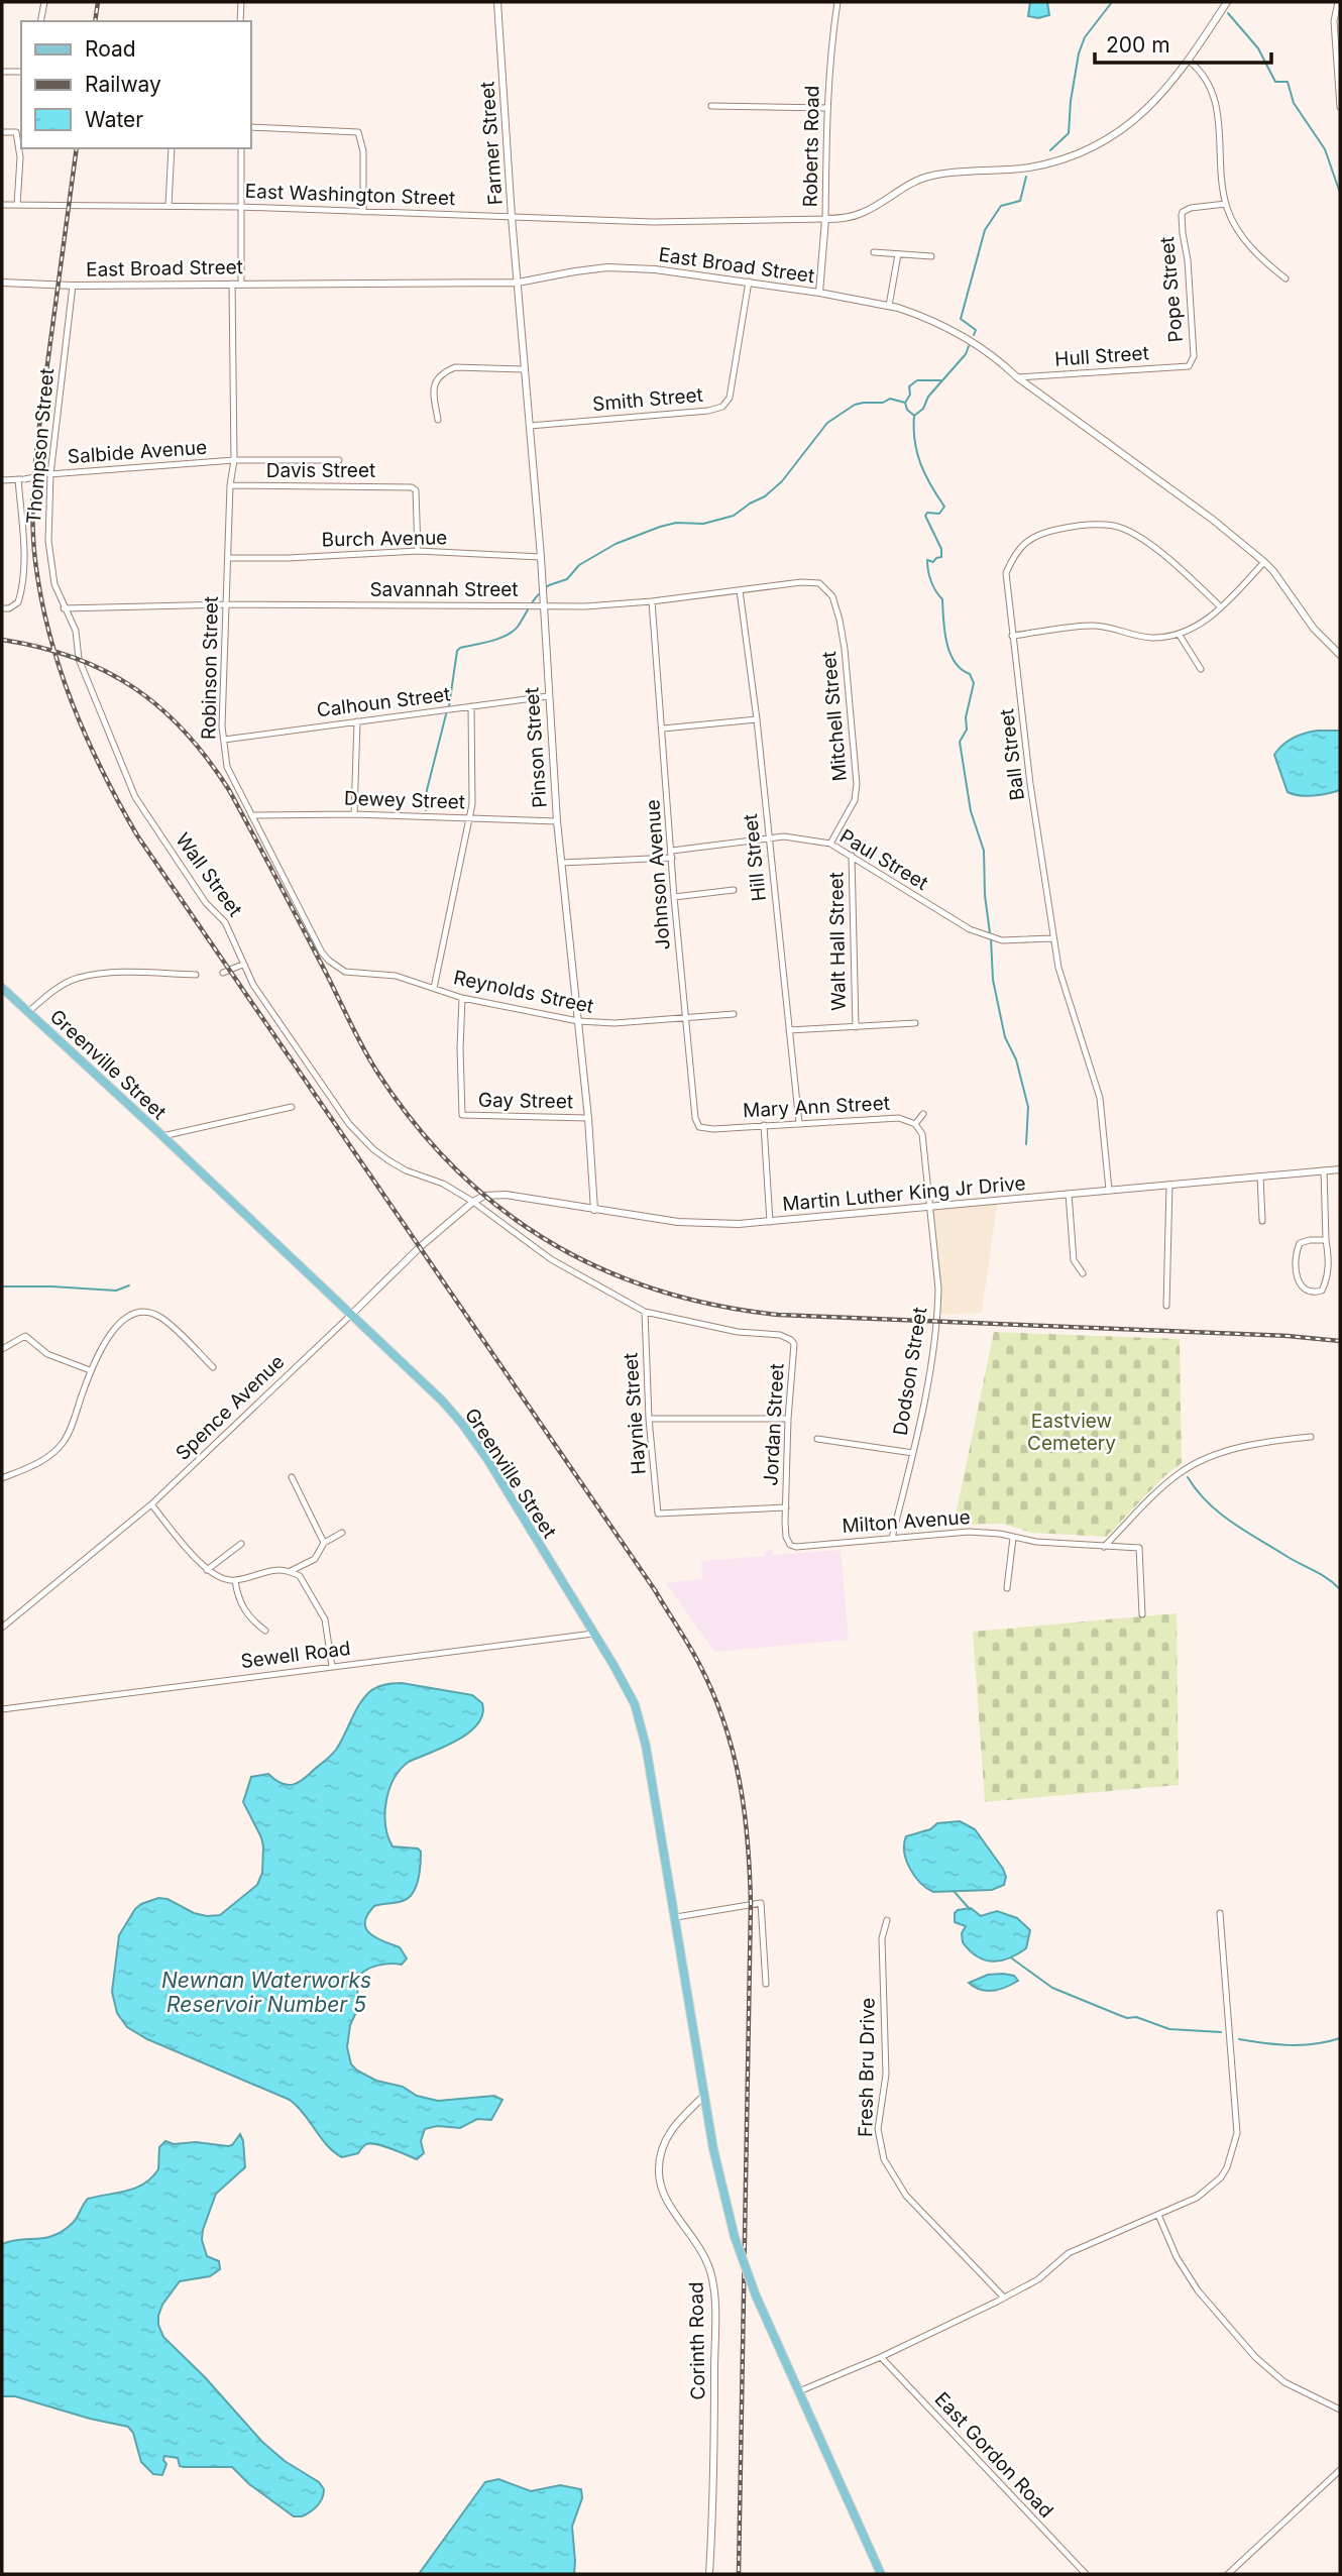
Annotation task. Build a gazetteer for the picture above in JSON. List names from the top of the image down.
{
  "streets": {
    "main road": ["Greenville Street"],
    "street": [
      "Farmer Street",
      "Roberts Road",
      "East Washington Street",
      "East Broad Street",
      "Pope Street",
      "Hull Street",
      "Smith Street",
      "Thompson Street",
      "Salbide Avenue",
      "Davis Street",
      "Burch Avenue",
      "Savannah Street",
      "Robinson Street",
      "Calhoun Street",
      "Mitchell Street",
      "Pinson Street",
      "Ball Street",
      "Dewey Street",
      "Hill Street",
      "Paul Street",
      "Wall Street",
      "Johnson Avenue",
      "Walt Hall Street",
      "Reynolds Street",
      "Gay Street",
      "Mary Ann Street",
      "Martin Luther King Jr Drive",
      "Dodson Street",
      "Spence Avenue",
      "Haynie Street",
      "Jordan Street",
      "Milton Avenue",
      "Sewell Road",
      "Fresh Bru Drive",
      "Corinth Road",
      "East Gordon Road"
    ]
  },
  "crossings": [
    ["Farmer Street", "East Washington Street"],
    ["Farmer Street", "East Broad Street"],
    ["Farmer Street", "Pinson Street"],
    ["Roberts Road", "East Washington Street"],
    ["Roberts Road", "East Broad Street"],
    ["East Broad Street", "Hull Street"],
    ["East Broad Street", "Smith Street"],
    ["East Broad Street", "Thompson Street"],
    ["East Broad Street", "Robinson Street"],
    ["East Broad Street", "Pinson Street"],
    ["Pope Street", "Hull Street"],
    ["Smith Street", "Pinson Street"],
    ["Thompson Street", "Salbide Avenue"],
    ["Thompson Street", "Savannah Street"],
    ["Thompson Street", "Wall Street"],
    ["Salbide Avenue", "Robinson Street"],
    ["Davis Street", "Burch Avenue"],
    ["Davis Street", "Robinson Street"],
    ["Burch Avenue", "Robinson Street"],
    ["Burch Avenue", "Pinson Street"],
    ["Savannah Street", "Robinson Street"],
    ["Savannah Street", "Mitchell Street"],
    ["Savannah Street", "Pinson Street"],
    ["Savannah Street", "Hill Street"],
    ["Savannah Street", "Wall Street"],
    ["Savannah Street", "Johnson Avenue"],
    ["Robinson Street", "Calhoun Street"],
    ["Robinson Street", "Dewey Street"],
    ["Robinson Street", "Reynolds Street"],
    ["Calhoun Street", "Pinson Street"],
    ["Mitchell Street", "Paul Street"],
    ["Pinson Street", "Dewey Street"],
    ["Pinson Street", "Paul Street"],
    ["Pinson Street", "Reynolds Street"],
    ["Pinson Street", "Gay Street"],
    ["Pinson Street", "Martin Luther King Jr Drive"],
    ["Ball Street", "Paul Street"],
    ["Ball Street", "Martin Luther King Jr Drive"],
    ["Hill Street", "Paul Street"],
    ["Hill Street", "Mary Ann Street"],
    ["Paul Street", "Johnson Avenue"],
    ["Paul Street", "Walt Hall Street"],
    ["Wall Street", "Martin Luther King Jr Drive"],
    ["Wall Street", "Spence Avenue"],
    ["Wall Street", "Haynie Street"],
    ["Wall Street", "Jordan Street"],
    ["Johnson Avenue", "Reynolds Street"],
    ["Johnson Avenue", "Mary Ann Street"],
    ["Reynolds Street", "Gay Street"],
    ["Greenville Street", "Spence Avenue"],
    ["Greenville Street", "Sewell Road"],
    ["Greenville Street", "Corinth Road"],
    ["Mary Ann Street", "Martin Luther King Jr Drive"],
    ["Mary Ann Street", "Dodson Street"],
    ["Martin Luther King Jr Drive", "Dodson Street"],
    ["Martin Luther King Jr Drive", "Spence Avenue"],
    ["Dodson Street", "Milton Avenue"],
    ["Haynie Street", "Jordan Street"],
    ["Haynie Street", "Milton Avenue"],
    ["Jordan Street", "Milton Avenue"]
  ],
  "water": ["Newnan Waterworks Reservoir Number 5"],
  "parks": ["Eastview Cemetery"],
  "legend": ["Road", "Railway", "Water"],
  "scale_bar": "200 m"
}
